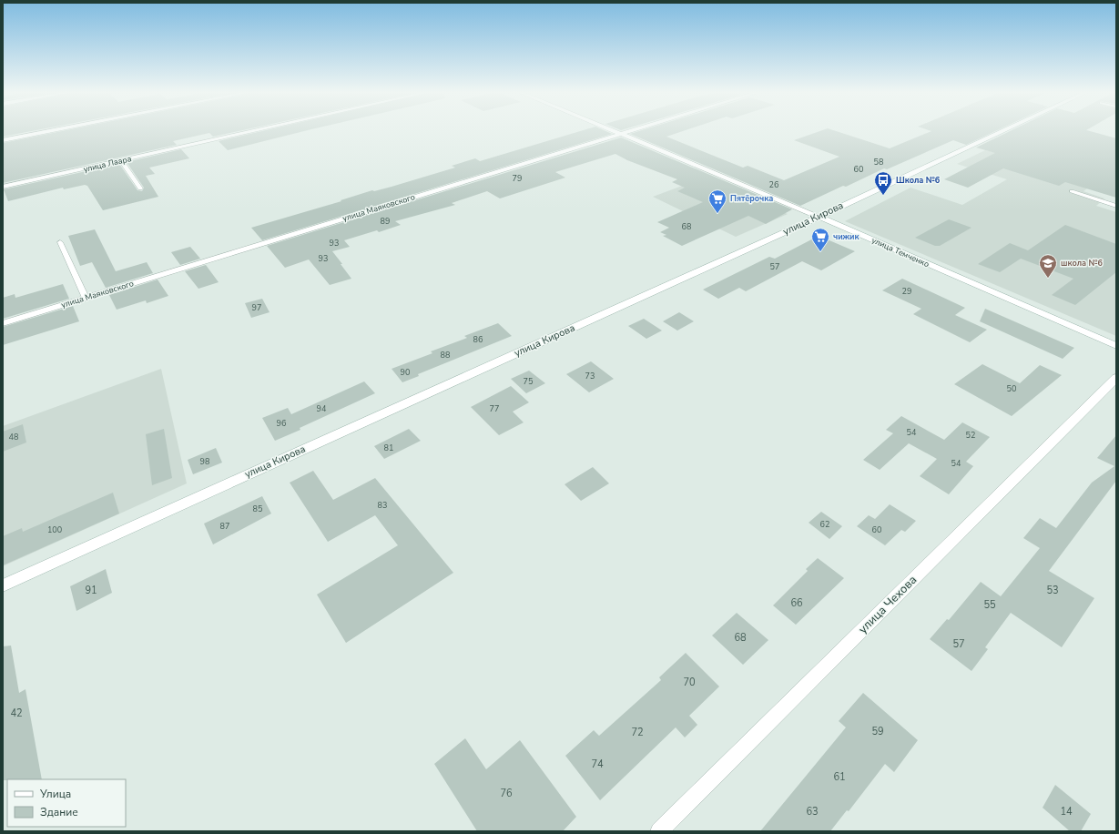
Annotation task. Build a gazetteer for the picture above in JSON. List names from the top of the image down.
{
  "streets": {
    "street": [
      "улица Лаара",
      "улица Маяковского",
      "улица Кирова",
      "улица Темченко",
      "улица Чехова"
    ]
  },
  "crossings": [
    ["улица Маяковского", "улица Темченко"],
    ["улица Кирова", "улица Темченко"]
  ],
  "places": {
    "bus stop": ["Школа №6"],
    "supermarket": ["Пятёрочка", "чижик"],
    "school or university": ["школа №6"]
  },
  "house_numbers": [
    "58",
    "60",
    "79",
    "26",
    "89",
    "68",
    "93",
    "93",
    "57",
    "29",
    "97",
    "86",
    "88",
    "90",
    "73",
    "75",
    "50",
    "94",
    "77",
    "96",
    "54",
    "52",
    "48",
    "81",
    "98",
    "54",
    "83",
    "85",
    "62",
    "87",
    "100",
    "60",
    "91",
    "53",
    "66",
    "55",
    "68",
    "57",
    "70",
    "42",
    "59",
    "72",
    "74",
    "61",
    "76",
    "63",
    "14"
  ],
  "legend": ["Улица", "Здание"]
}
